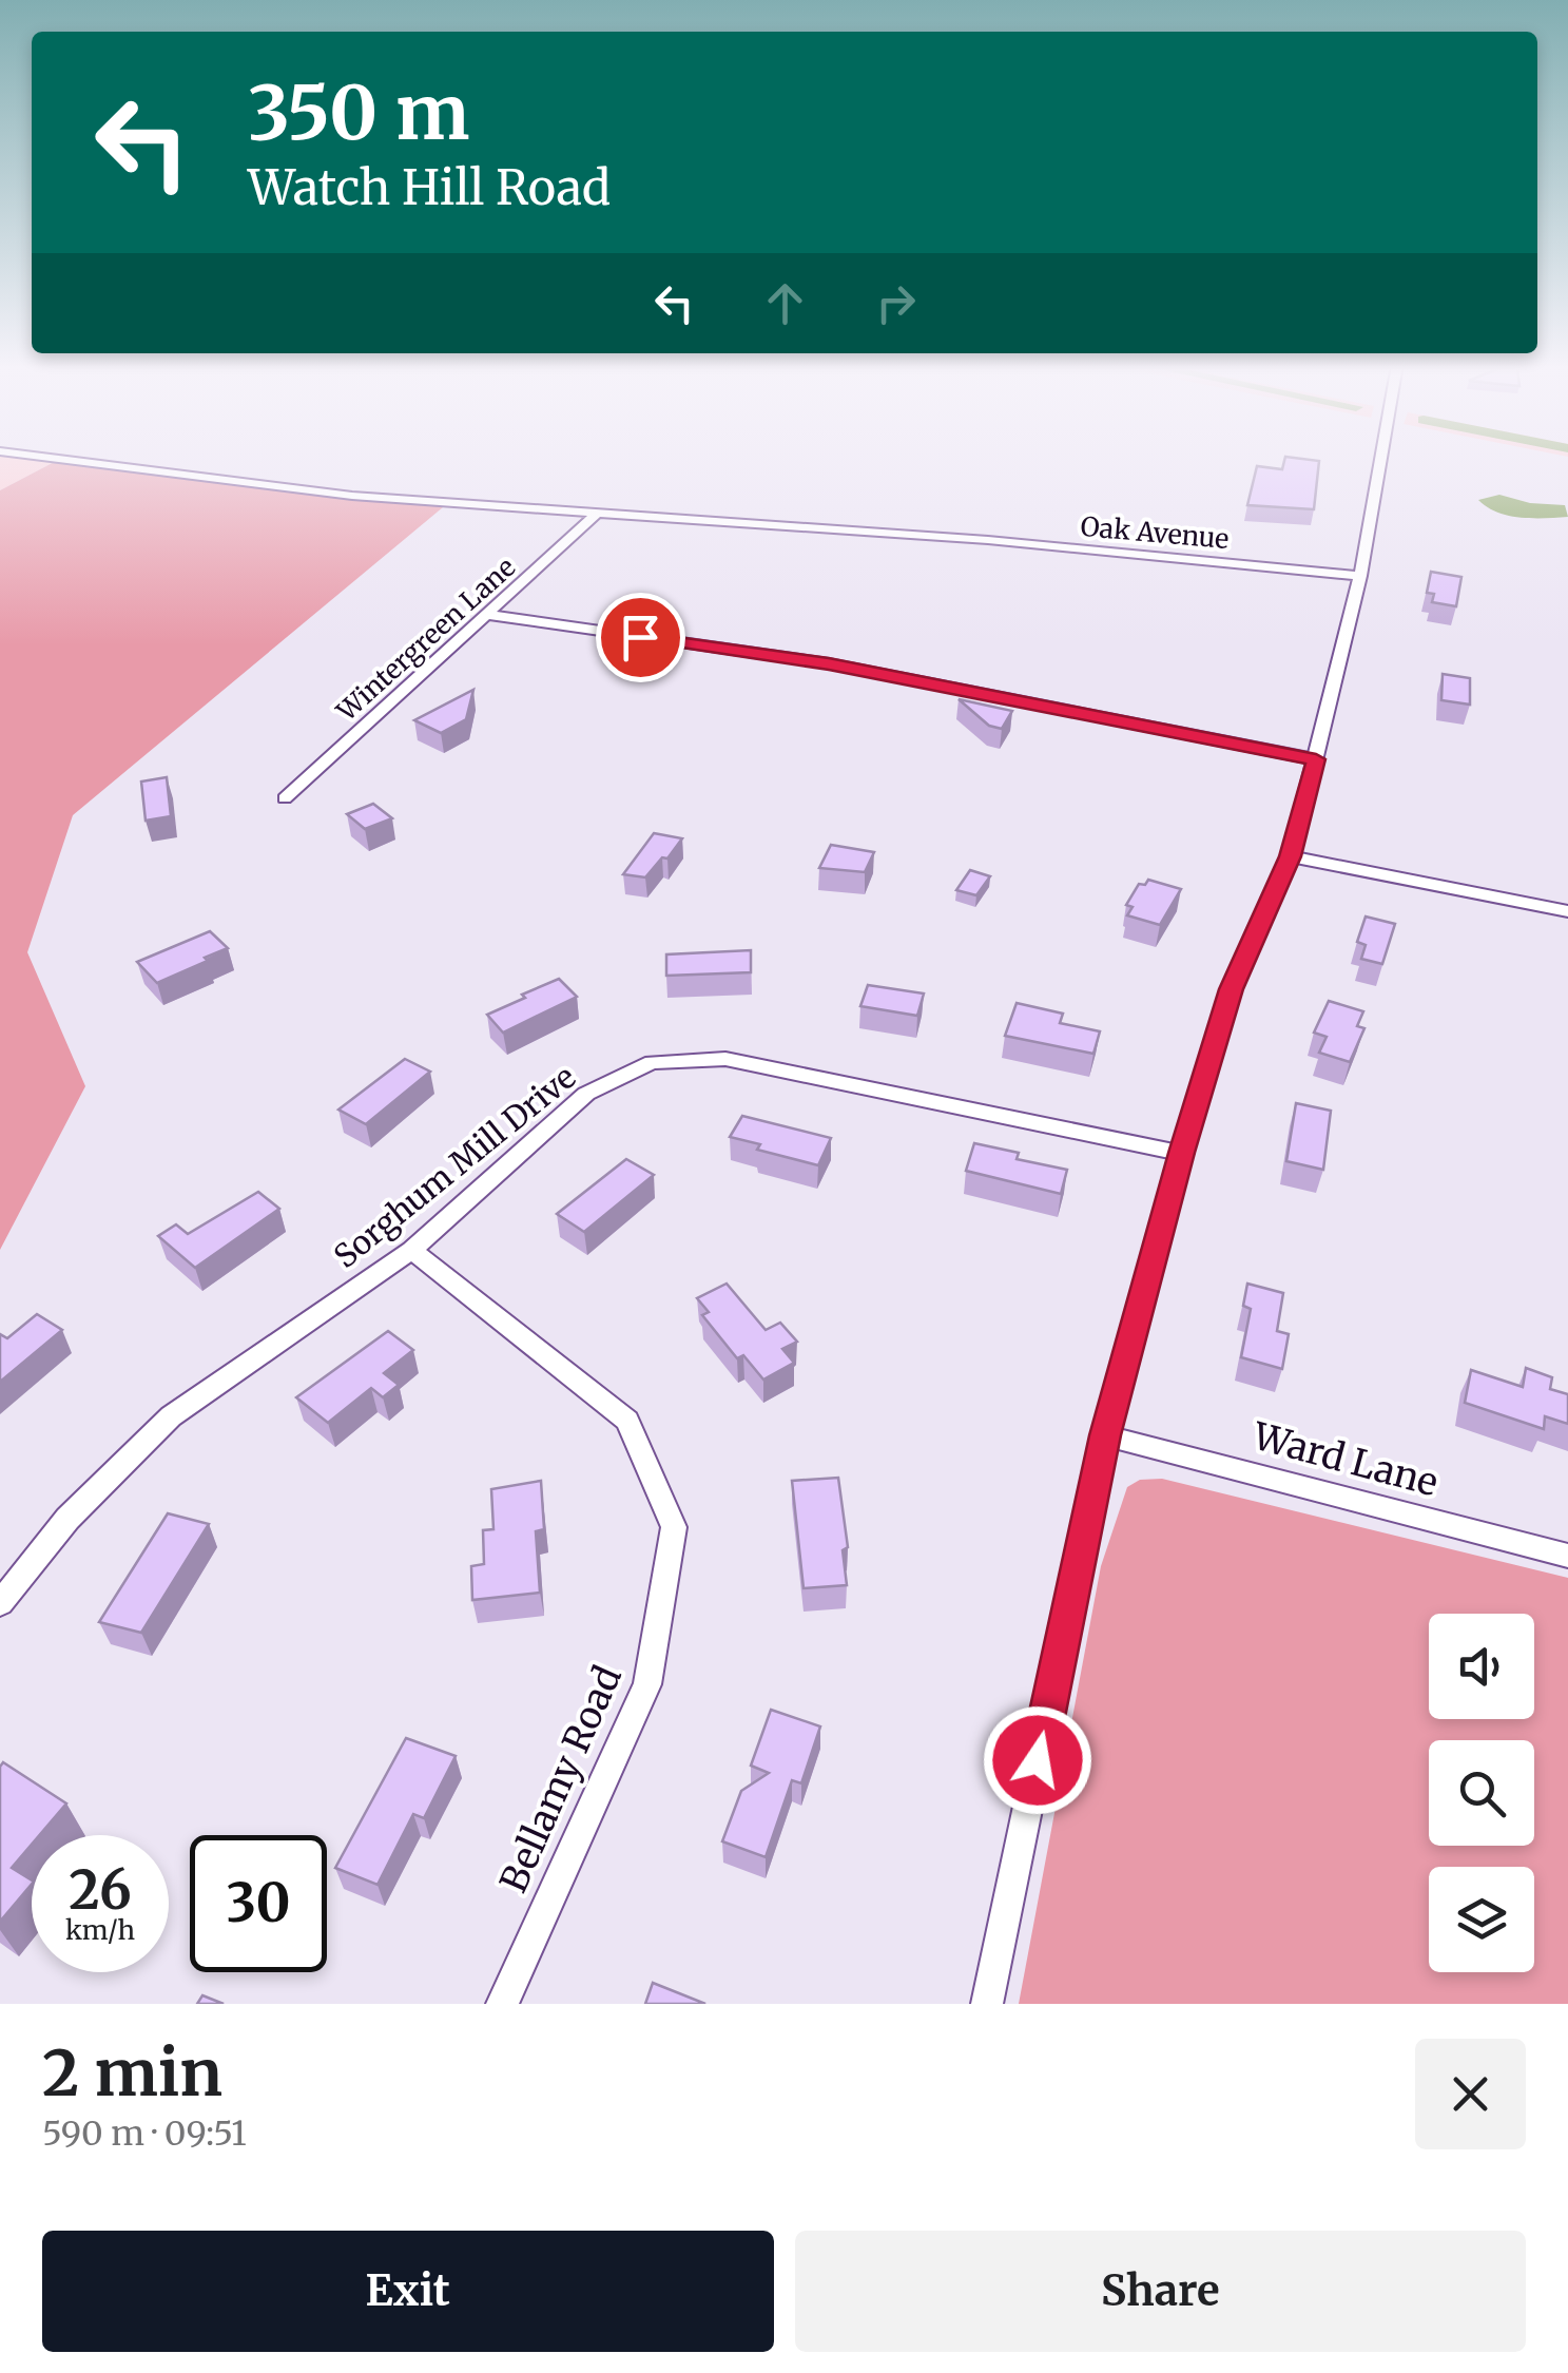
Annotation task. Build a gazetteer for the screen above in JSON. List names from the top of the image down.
{
  "streets": {
    "street": [
      "Oak Avenue",
      "Wintergreen Lane",
      "Sorghum Mill Drive",
      "Ward Lane",
      "Bellamy Road"
    ]
  },
  "crossings": [
    ["Oak Avenue", "Wintergreen Lane"],
    ["Sorghum Mill Drive", "Bellamy Road"]
  ],
  "page": {
    "turn": ["350 m", "Watch Hill Road"],
    "speed": "26 km/h",
    "limit": "30",
    "heading": ["2 min", "590 m · 09:51"],
    "buttons": ["Exit", "Share"]
  }
}
